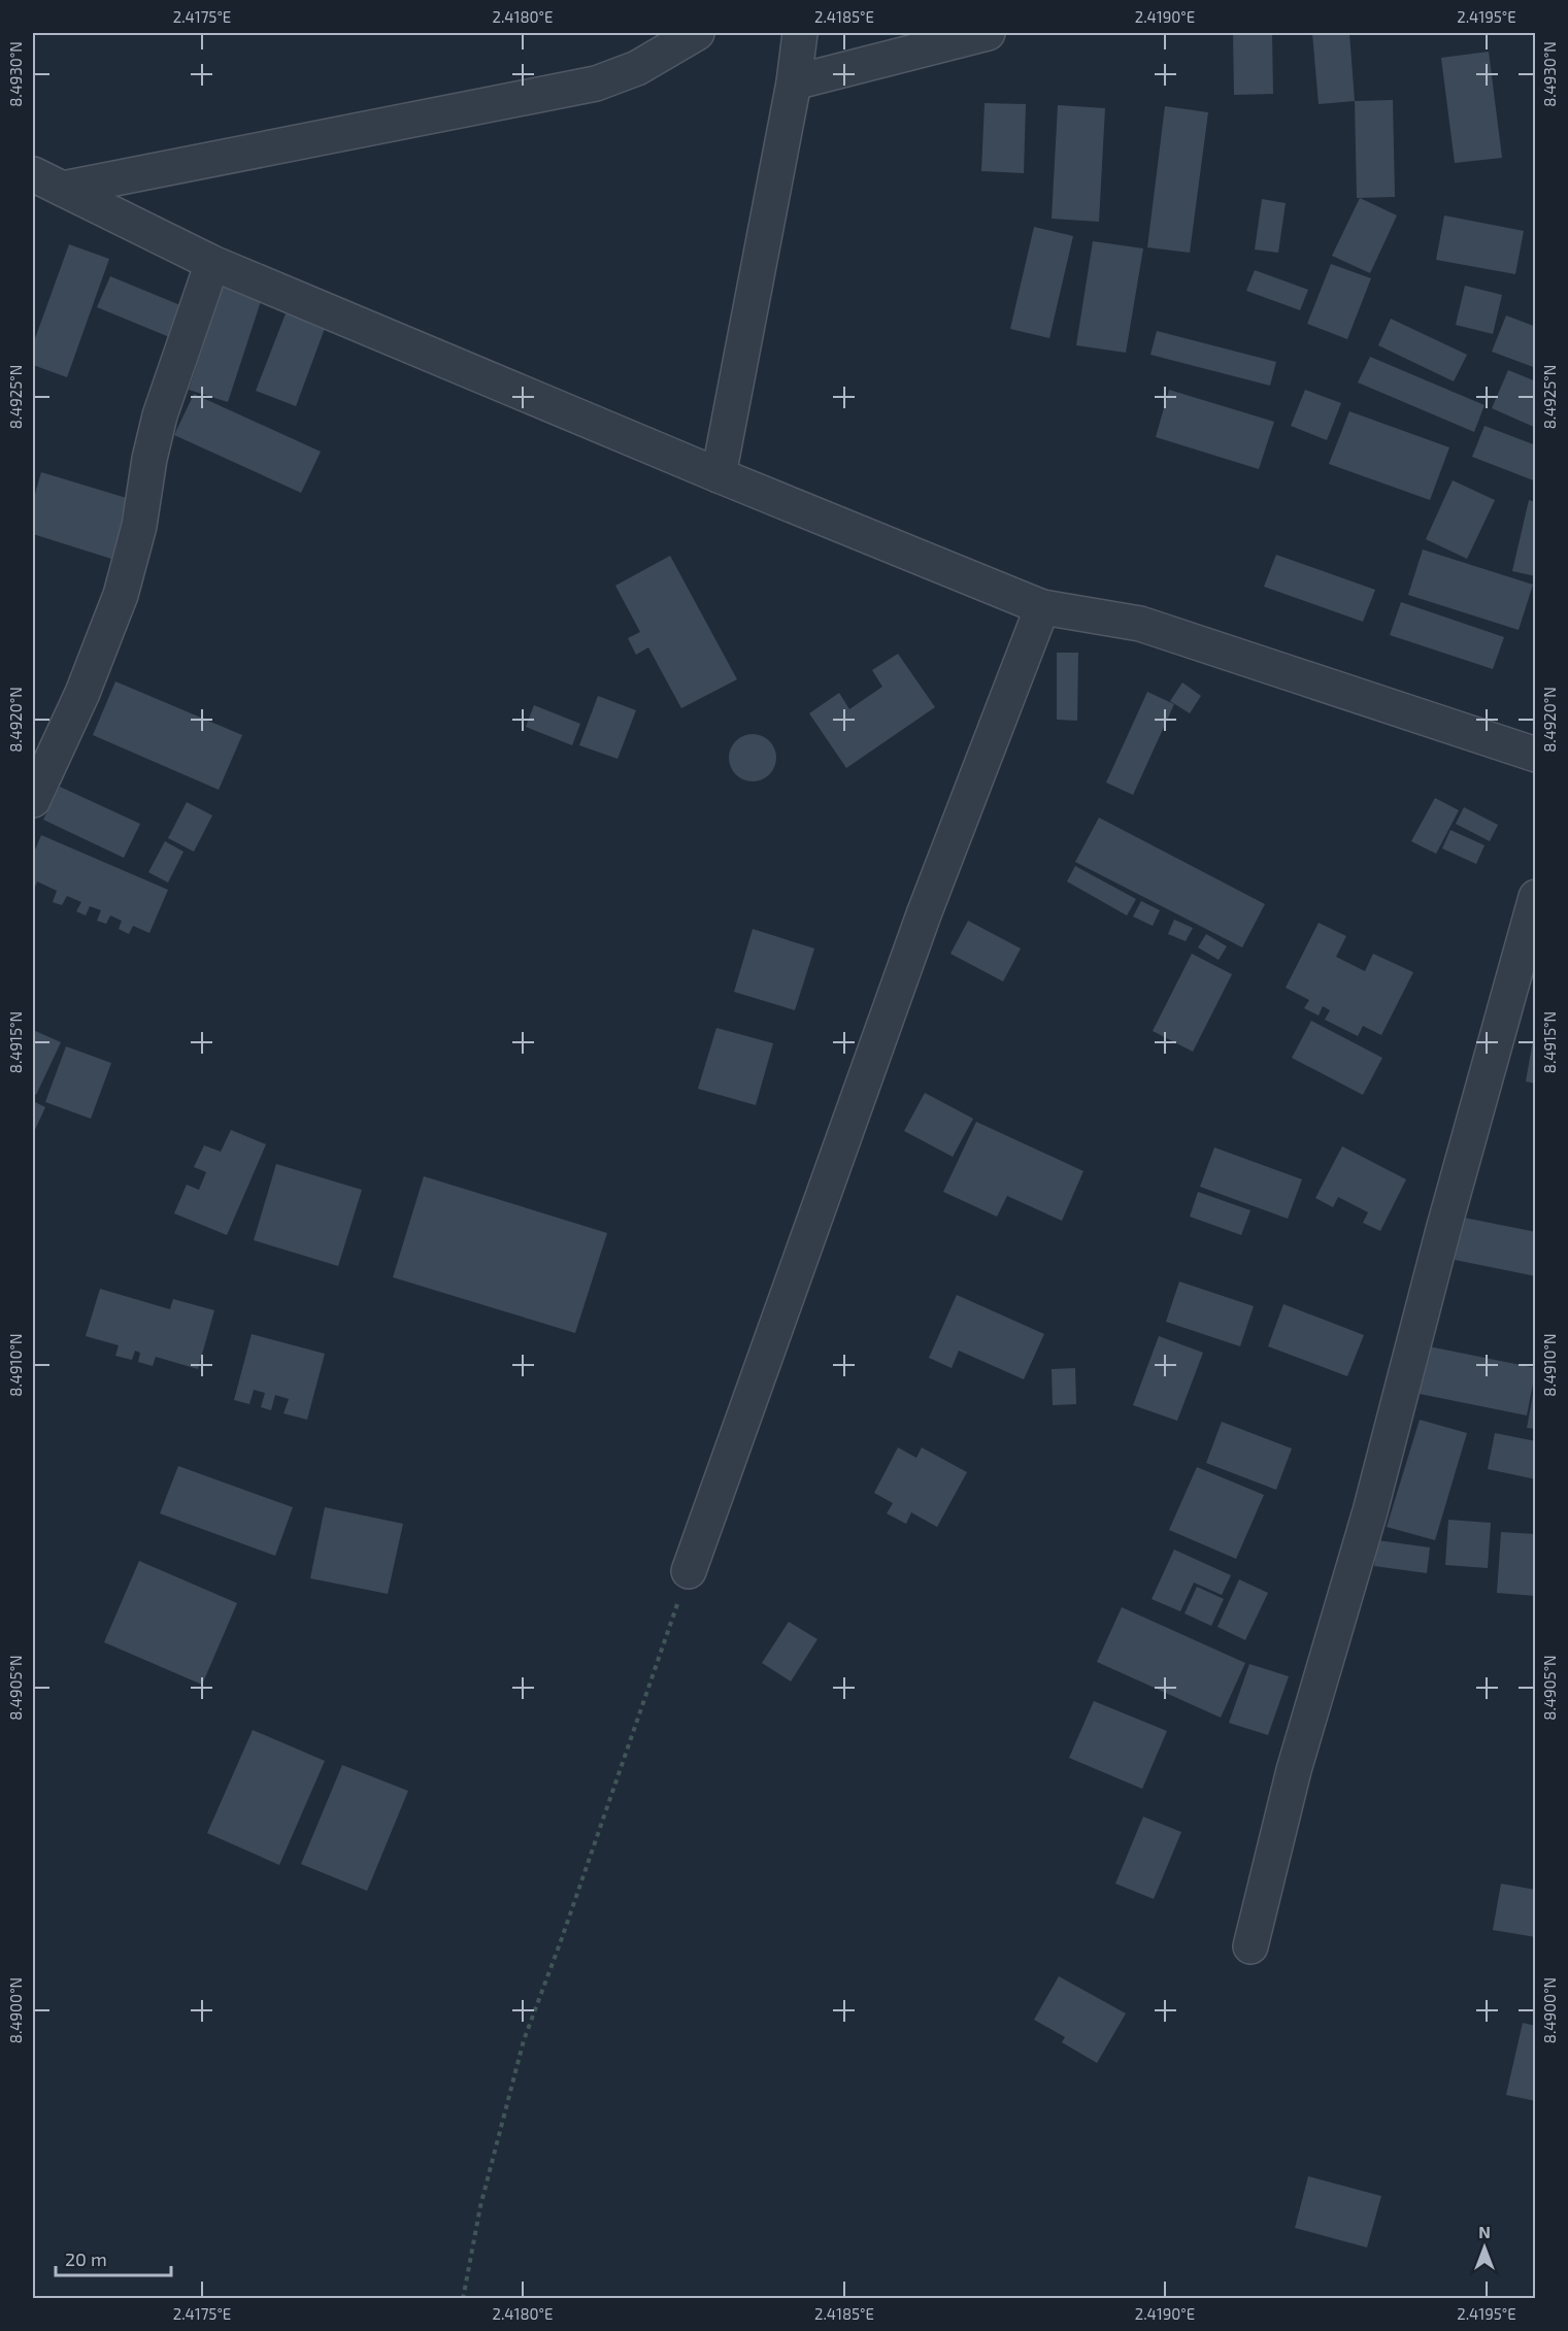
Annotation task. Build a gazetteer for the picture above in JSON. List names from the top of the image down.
{
  "scale_bar": "20 m",
  "north": "top",
  "coordinates": [
    "2.4175°E",
    "2.4180°E",
    "2.4185°E",
    "2.4190°E",
    "2.4195°E",
    "8.4930°N",
    "8.4925°N",
    "8.4920°N",
    "8.4915°N",
    "8.4910°N",
    "8.4905°N",
    "8.4900°N"
  ]
}
